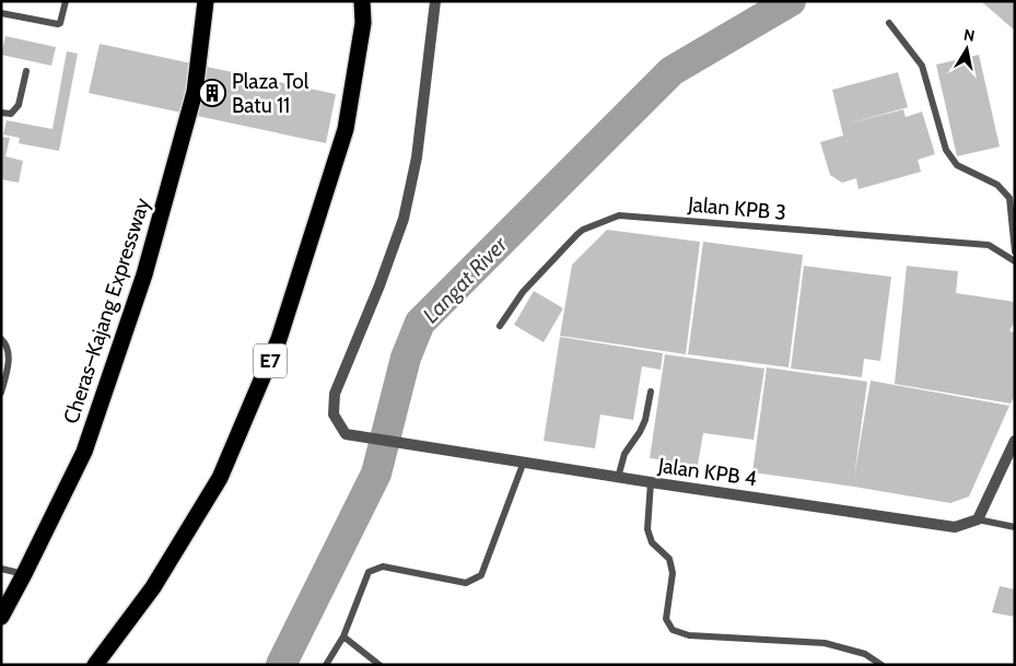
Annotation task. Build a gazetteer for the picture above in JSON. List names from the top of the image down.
{
  "streets": {
    "highway": ["Cheras–Kajang Expressway", "E7"],
    "street": ["Jalan KPB 4"],
    "lane": ["Jalan KPB 3"]
  },
  "water": ["Langat River"],
  "places": {
    "building": ["Plaza Tol Batu 11"]
  },
  "north": "top"
}
